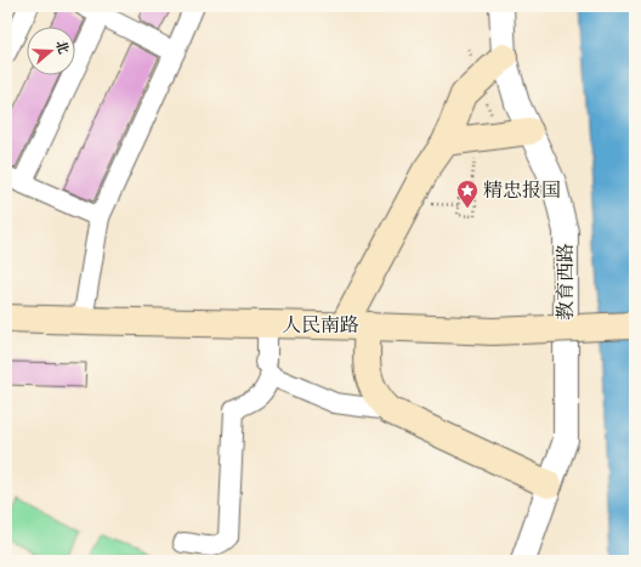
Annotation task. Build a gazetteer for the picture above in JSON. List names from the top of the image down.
{
  "streets": {
    "main road": ["人民南路"],
    "street": ["教育西路"]
  },
  "places": {
    "place": ["精忠报国"]
  },
  "north": "right"
}
